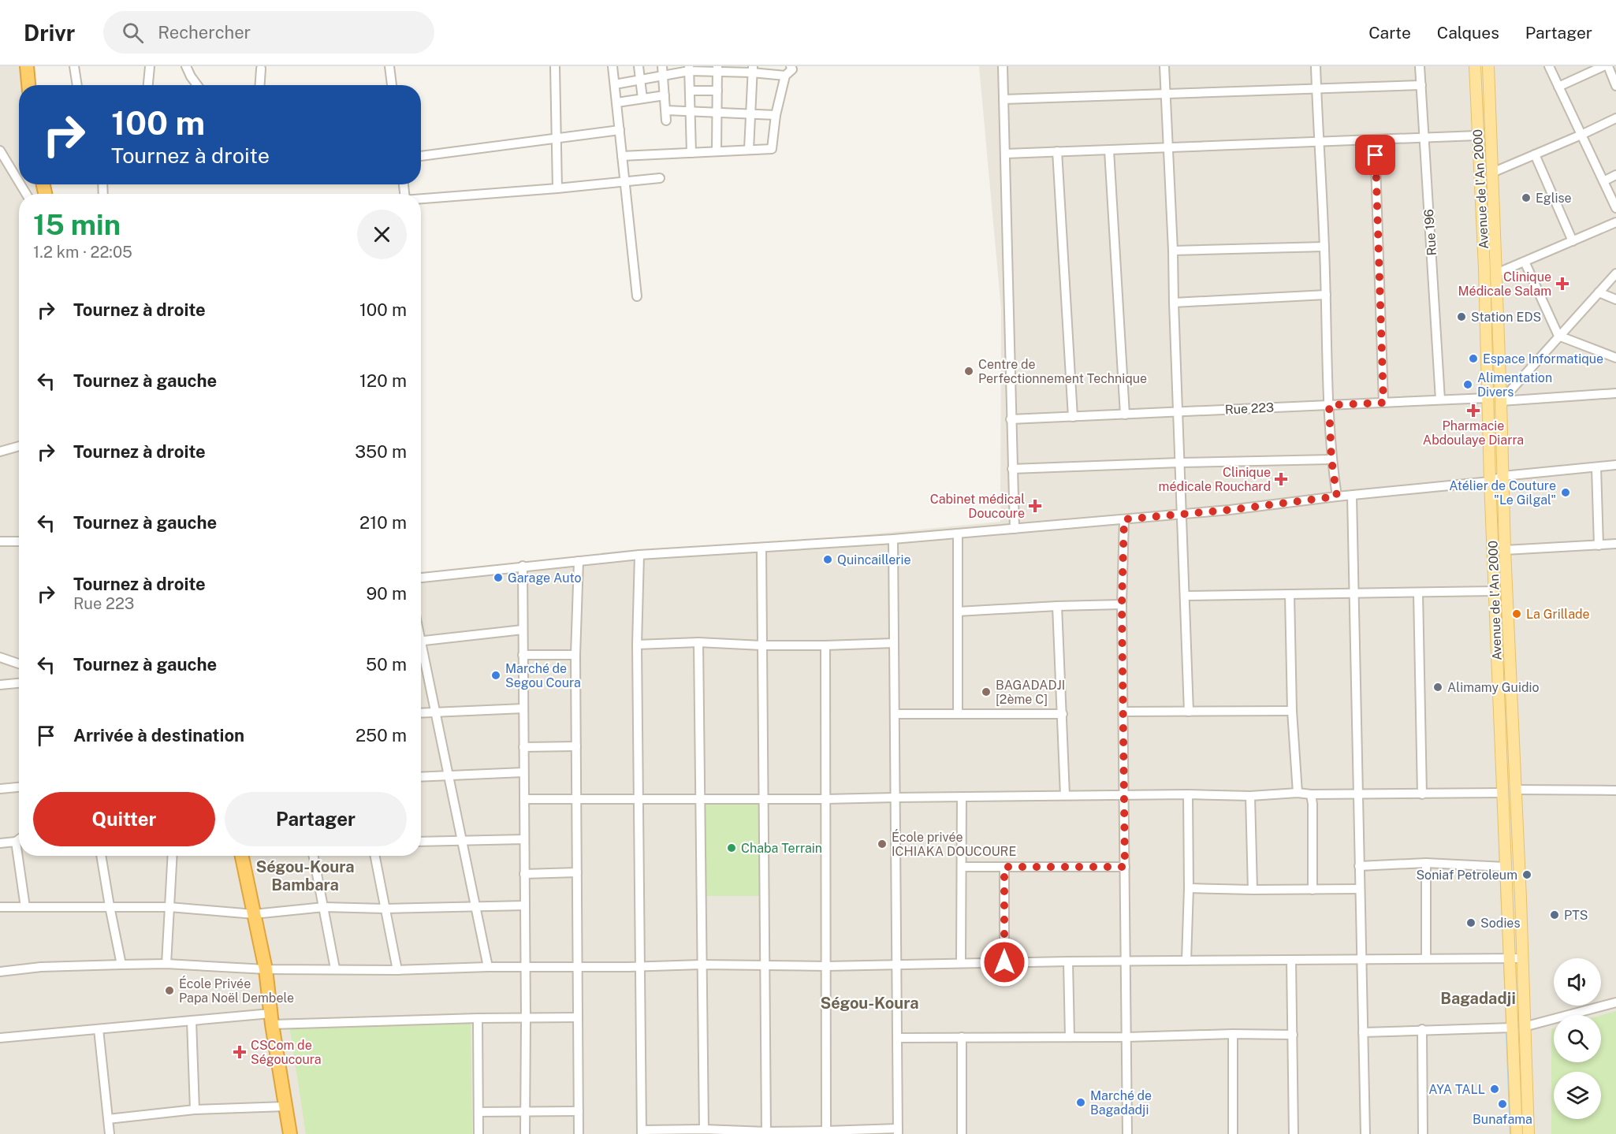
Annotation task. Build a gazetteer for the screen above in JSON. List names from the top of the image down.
{
  "streets": {
    "main road": ["Avenue de l'An 2000"],
    "street": ["Rue 196", "Rue 223"]
  },
  "crossings": [
    ["Avenue de l'An 2000", "Rue 223"],
    ["Rue 196", "Rue 223"]
  ],
  "districts": ["Ségou-Koura Bambara", "Bagadadji", "Ségou-Koura"],
  "places": {
    "other": [
      "Eglise",
      "Station EDS",
      "Espace Informatique",
      "Centre de Perfectionnement Technique",
      "Alimentation Divers",
      "Atélier de Couture \"Le Gilgal\"",
      "Quincaillerie",
      "Garage Auto",
      "La Grillade",
      "Marché de Segou Coura",
      "Alimamy Guidio",
      "BAGADADJI [2ème C]",
      "École privée ICHIAKA DOUCOURE",
      "Chaba Terrain",
      "Soniaf Petroleum",
      "PTS",
      "Sodies",
      "École Privée Papa Noël Dembele",
      "AYA TALL",
      "Marché de Bagadadji",
      "Bunafama"
    ],
    "health": [
      "Clinique Médicale Salam",
      "Pharmacie Abdoulaye Diarra",
      "Clinique médicale Rouchard",
      "Cabinet médical Doucoure",
      "CSCom de Ségoucoura"
    ]
  },
  "page": {
    "header": "Drivr",
    "search": "Rechercher",
    "nav": ["Carte", "Calques", "Partager"],
    "turn": ["100 m", "Tournez à droite"],
    "heading": ["15 min", "1.2 km · 22:05"],
    "list": [
      {
        "name": "Tournez à droite",
        "value": "100 m"
      },
      {
        "name": "Tournez à gauche",
        "value": "120 m"
      },
      {
        "name": "Tournez à droite",
        "value": "350 m"
      },
      {
        "name": "Tournez à gauche",
        "value": "210 m"
      },
      {
        "name": "Tournez à droite",
        "note": "Rue 223",
        "value": "90 m"
      },
      {
        "name": "Tournez à gauche",
        "value": "50 m"
      },
      {
        "name": "Arrivée à destination",
        "value": "250 m"
      }
    ],
    "buttons": ["Quitter", "Partager"]
  }
}
